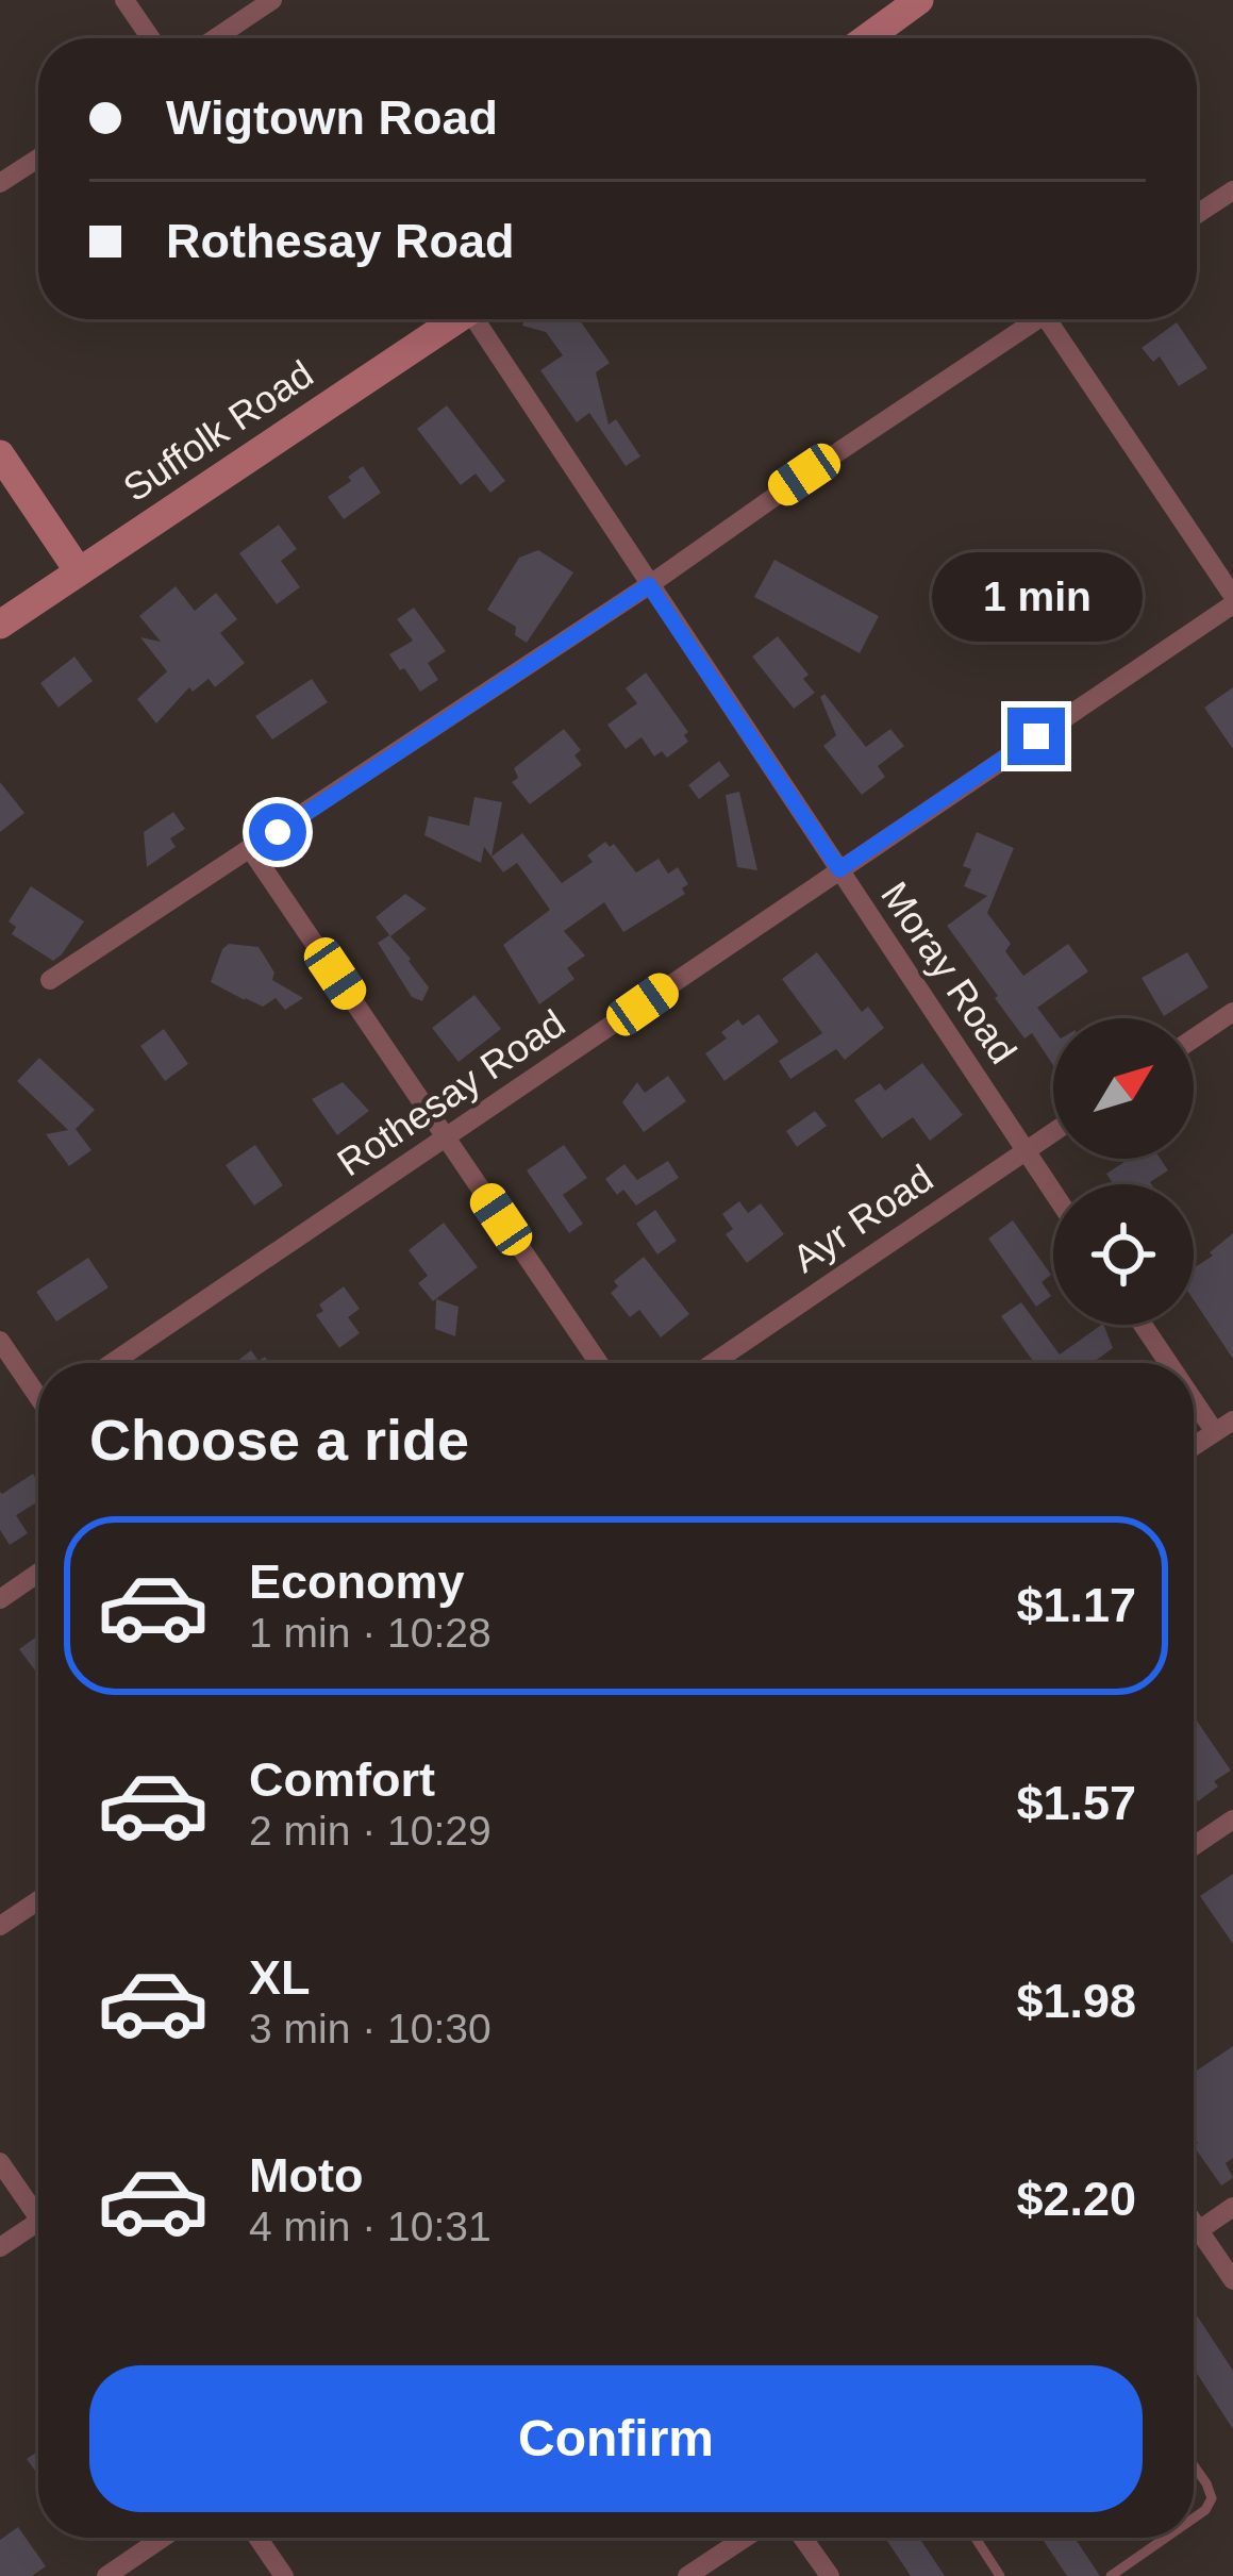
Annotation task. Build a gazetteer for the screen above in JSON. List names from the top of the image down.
{
  "streets": {
    "street": [
      "Suffolk Road",
      "Moray Road",
      "Rothesay Road",
      "Ayr Road"
    ]
  },
  "crossings": [
    ["Moray Road", "Rothesay Road"],
    ["Moray Road", "Ayr Road"]
  ],
  "north": "top right",
  "page": {
    "banner": ["Wigtown Road", "Rothesay Road"],
    "bubble": "1 min",
    "heading": "Choose a ride",
    "list": [
      {
        "name": "Economy",
        "note": "1 min · 10:28",
        "value": "$1.17"
      },
      {
        "name": "Comfort",
        "note": "2 min · 10:29",
        "value": "$1.57"
      },
      {
        "name": "XL",
        "note": "3 min · 10:30",
        "value": "$1.98"
      },
      {
        "name": "Moto",
        "note": "4 min · 10:31",
        "value": "$2.20"
      }
    ],
    "buttons": "Confirm"
  }
}
